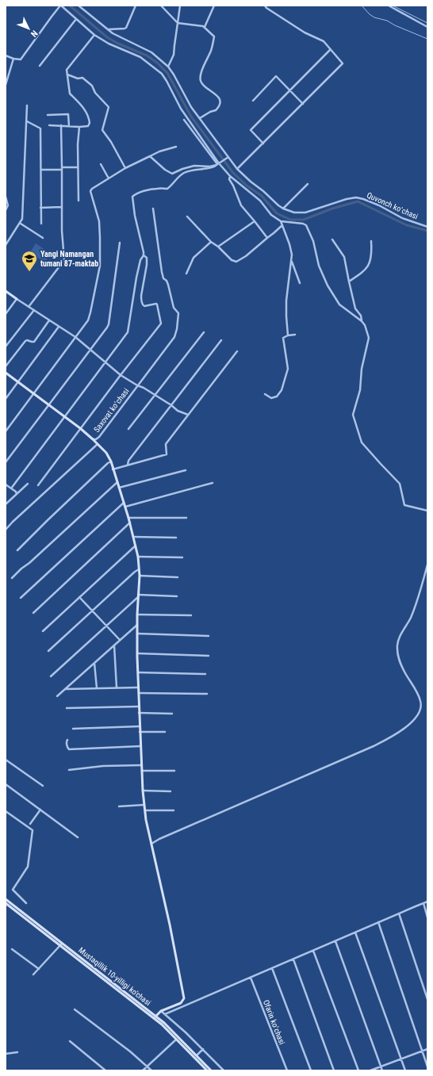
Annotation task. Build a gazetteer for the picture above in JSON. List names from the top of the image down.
{
  "streets": {
    "street": [
      "Quvonch koʻchasi",
      "Saxovat koʻchasi",
      "Mustaqillik 10-yilligi ko'chasi",
      "Ofarin koʻchasi"
    ]
  },
  "places": {
    "school or university": ["Yangi Namangan tumani 87-maktab"]
  },
  "north": "bottom right"
}
